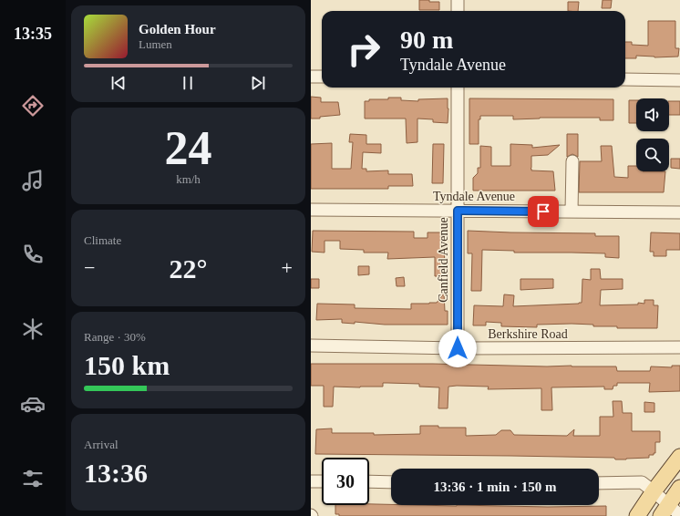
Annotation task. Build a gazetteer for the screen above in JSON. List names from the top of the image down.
{
  "streets": {
    "street": ["Tyndale Avenue", "Canfield Avenue", "Berkshire Road"]
  },
  "crossings": [
    ["Tyndale Avenue", "Canfield Avenue"],
    ["Canfield Avenue", "Berkshire Road"]
  ],
  "page": {
    "tabs": "13:35",
    "turn": ["90 m", "Tyndale Avenue"],
    "song": ["Golden Hour", "Lumen"],
    "tile": [
      ["24", "km/h"],
      "Climate",
      ["Range · 30%", "150 km"],
      ["Arrival", "13:36"]
    ],
    "heat": ["−", "22°", "+"],
    "limit": "30",
    "trip": "13:36 · 1 min · 150 m"
  }
}
